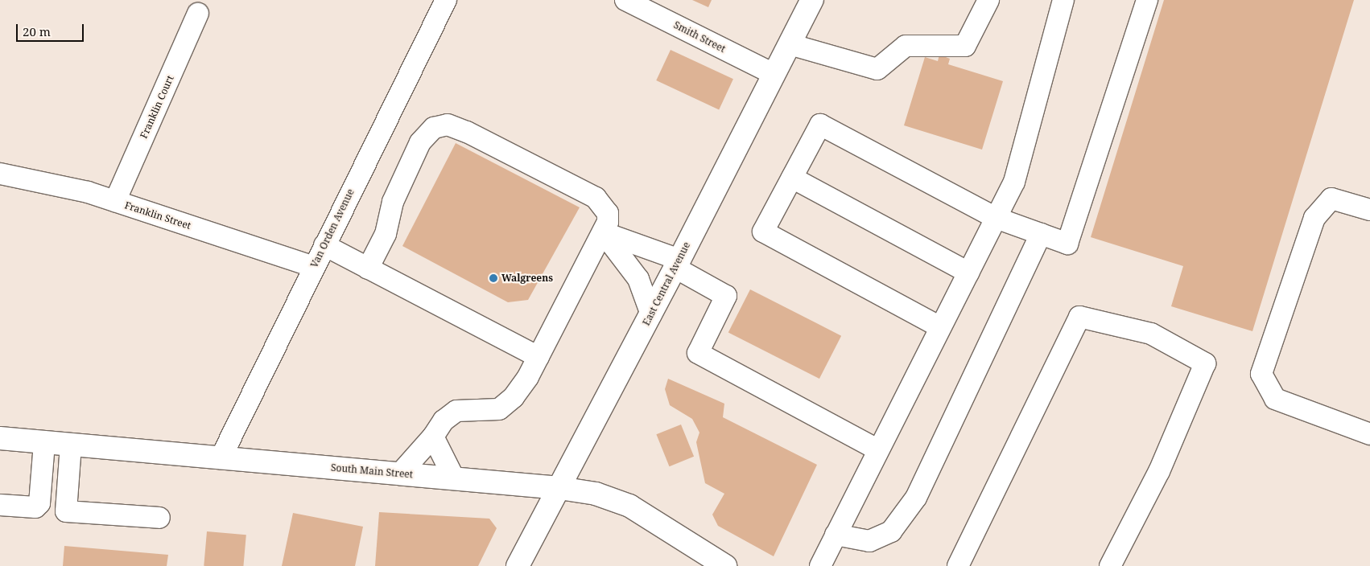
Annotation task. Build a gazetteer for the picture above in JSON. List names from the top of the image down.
{
  "streets": {
    "main road": ["East Central Avenue", "South Main Street"],
    "street": [
      "Smith Street",
      "Franklin Court",
      "Franklin Street",
      "Van Orden Avenue"
    ]
  },
  "crossings": [
    ["Smith Street", "East Central Avenue"],
    ["Franklin Court", "Franklin Street"],
    ["Franklin Street", "Van Orden Avenue"],
    ["Van Orden Avenue", "South Main Street"],
    ["East Central Avenue", "South Main Street"]
  ],
  "places": ["Walgreens"],
  "scale_bar": "20 m"
}
